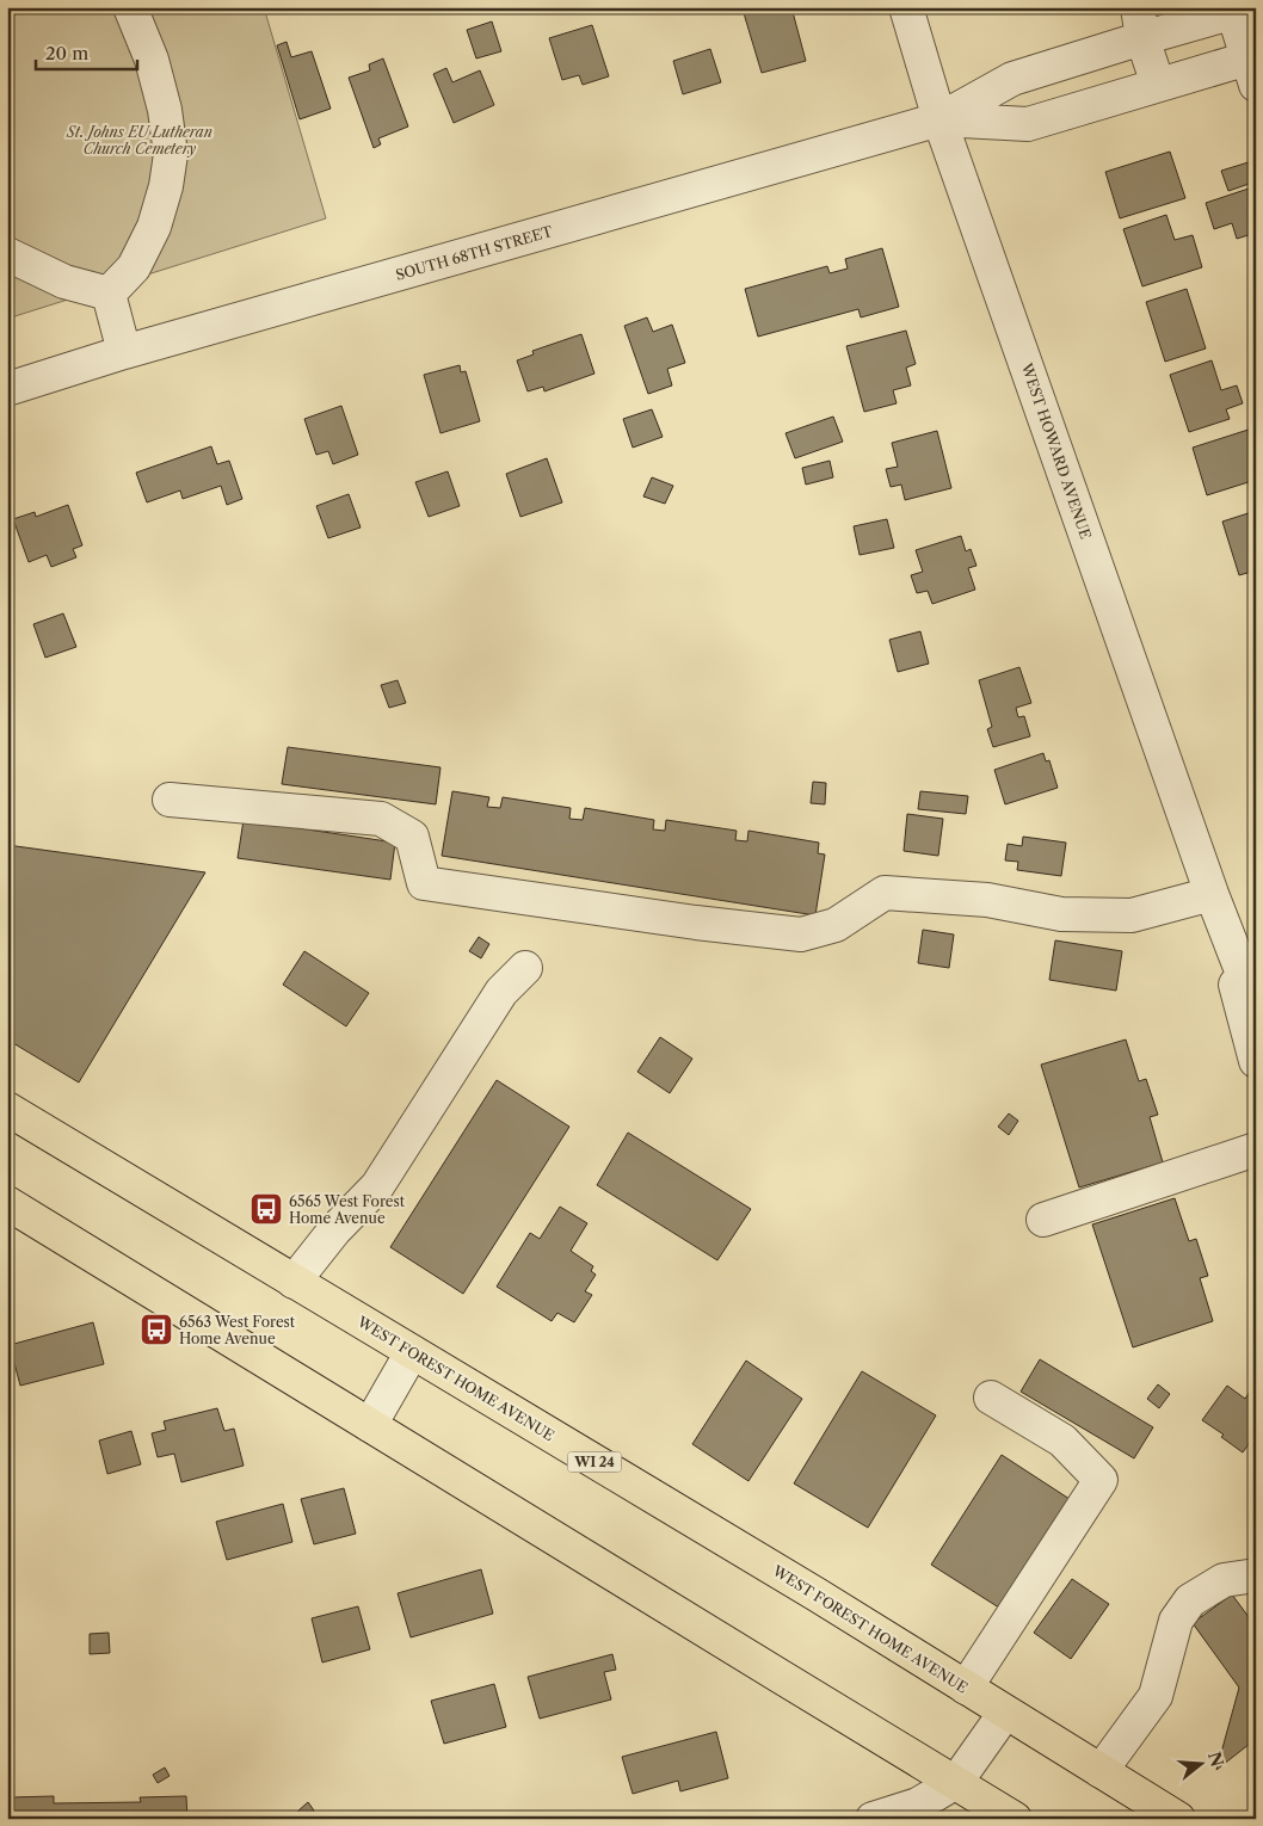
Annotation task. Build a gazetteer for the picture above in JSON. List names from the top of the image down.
{
  "streets": {
    "main road": ["WEST FOREST HOME AVENUE", "WI 24"],
    "street": ["SOUTH 68TH STREET", "WEST HOWARD AVENUE"]
  },
  "crossings": [
    ["SOUTH 68TH STREET", "WEST HOWARD AVENUE"]
  ],
  "parks": ["St. Johns EU Lutheran Church Cemetery"],
  "places": {
    "bus stop": ["6565 West Forest Home Avenue", "6563 West Forest Home Avenue"]
  },
  "scale_bar": "20 m",
  "north": "right"
}
